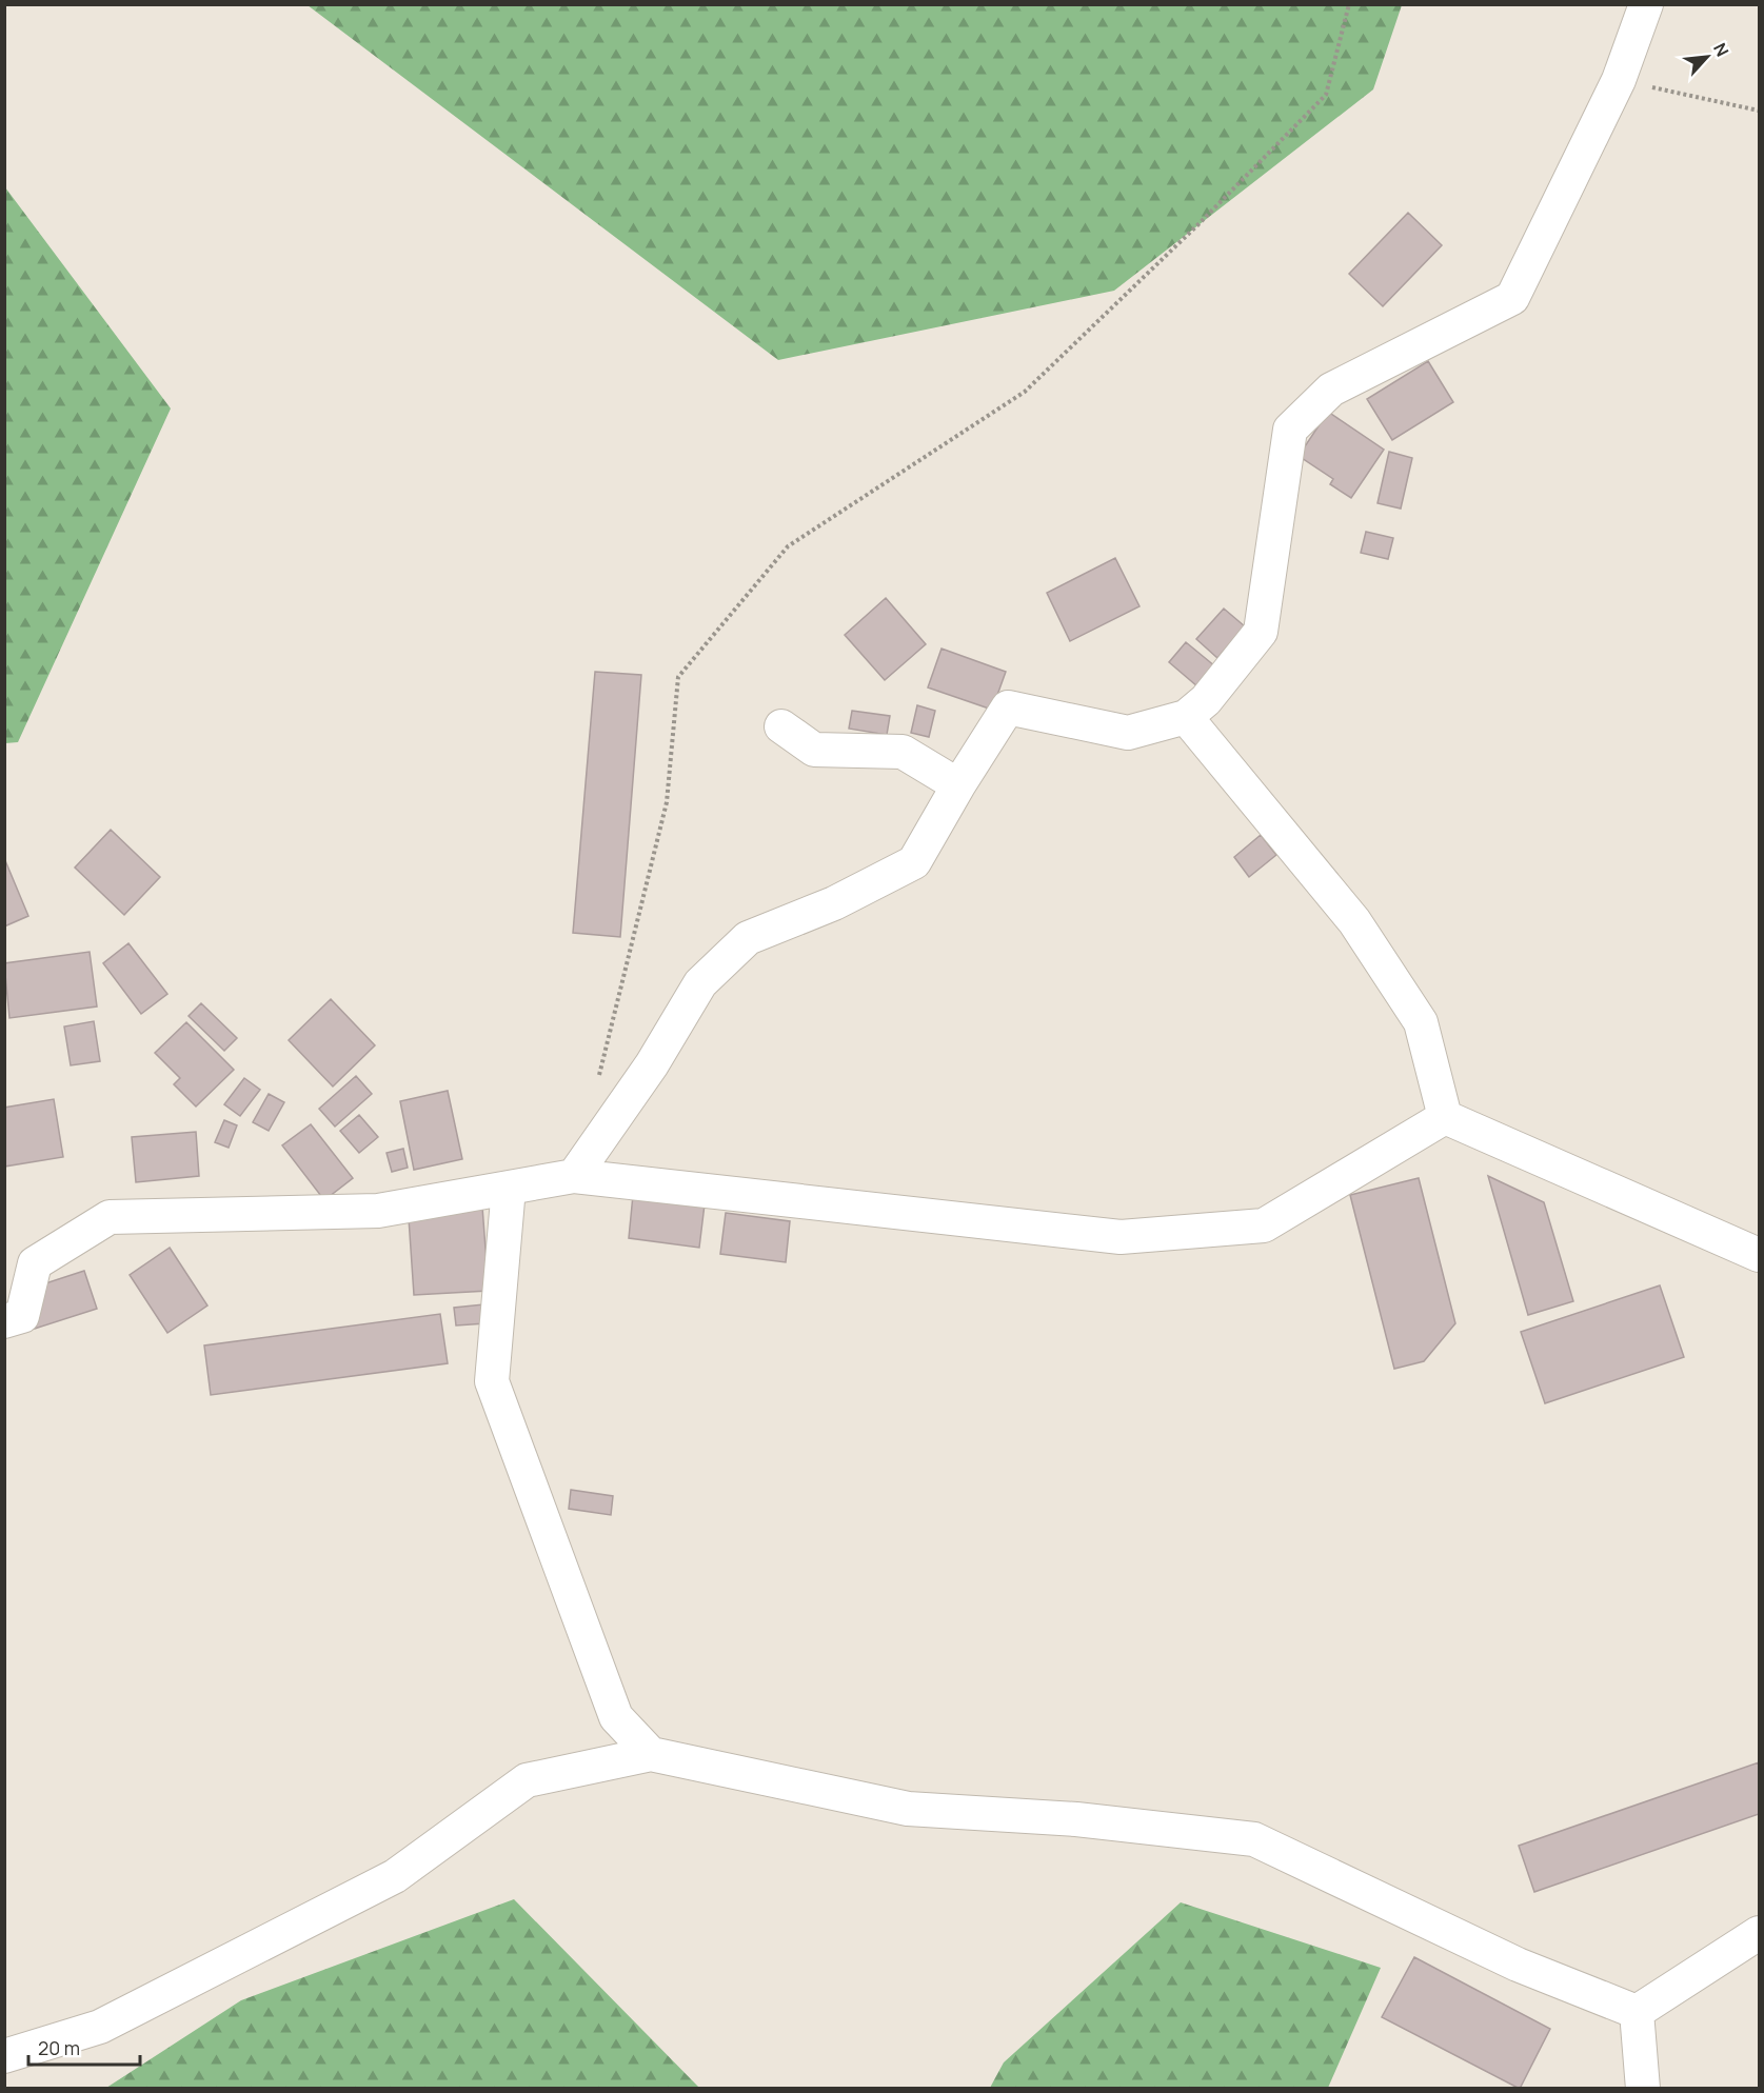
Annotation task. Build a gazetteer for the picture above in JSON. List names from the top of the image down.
{
  "scale_bar": "20 m",
  "north": "top right"
}
